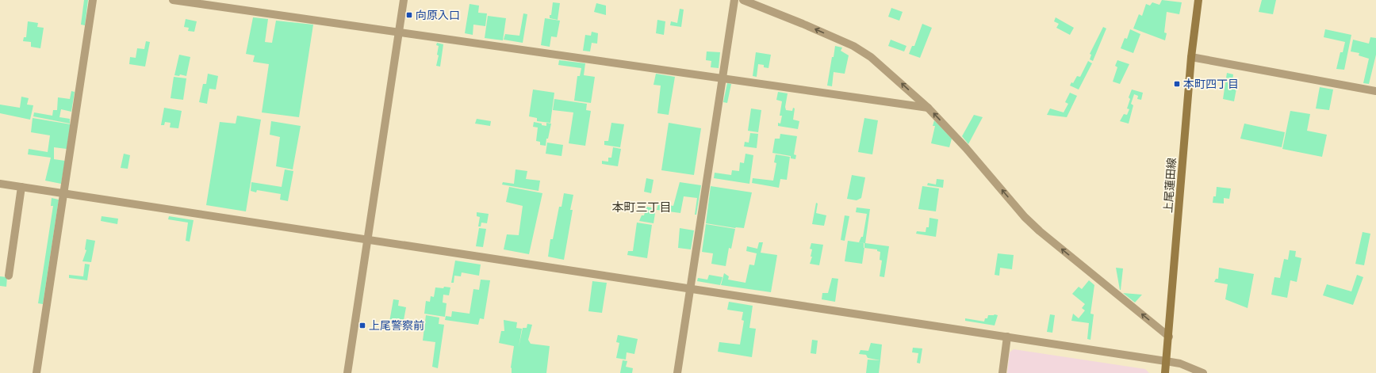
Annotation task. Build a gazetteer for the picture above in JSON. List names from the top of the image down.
{
  "streets": {
    "main road": ["上尾蓮田線"]
  },
  "districts": ["本町三丁目"],
  "places": {
    "transit": ["向原入口", "本町四丁目", "上尾警察前"]
  }
}
